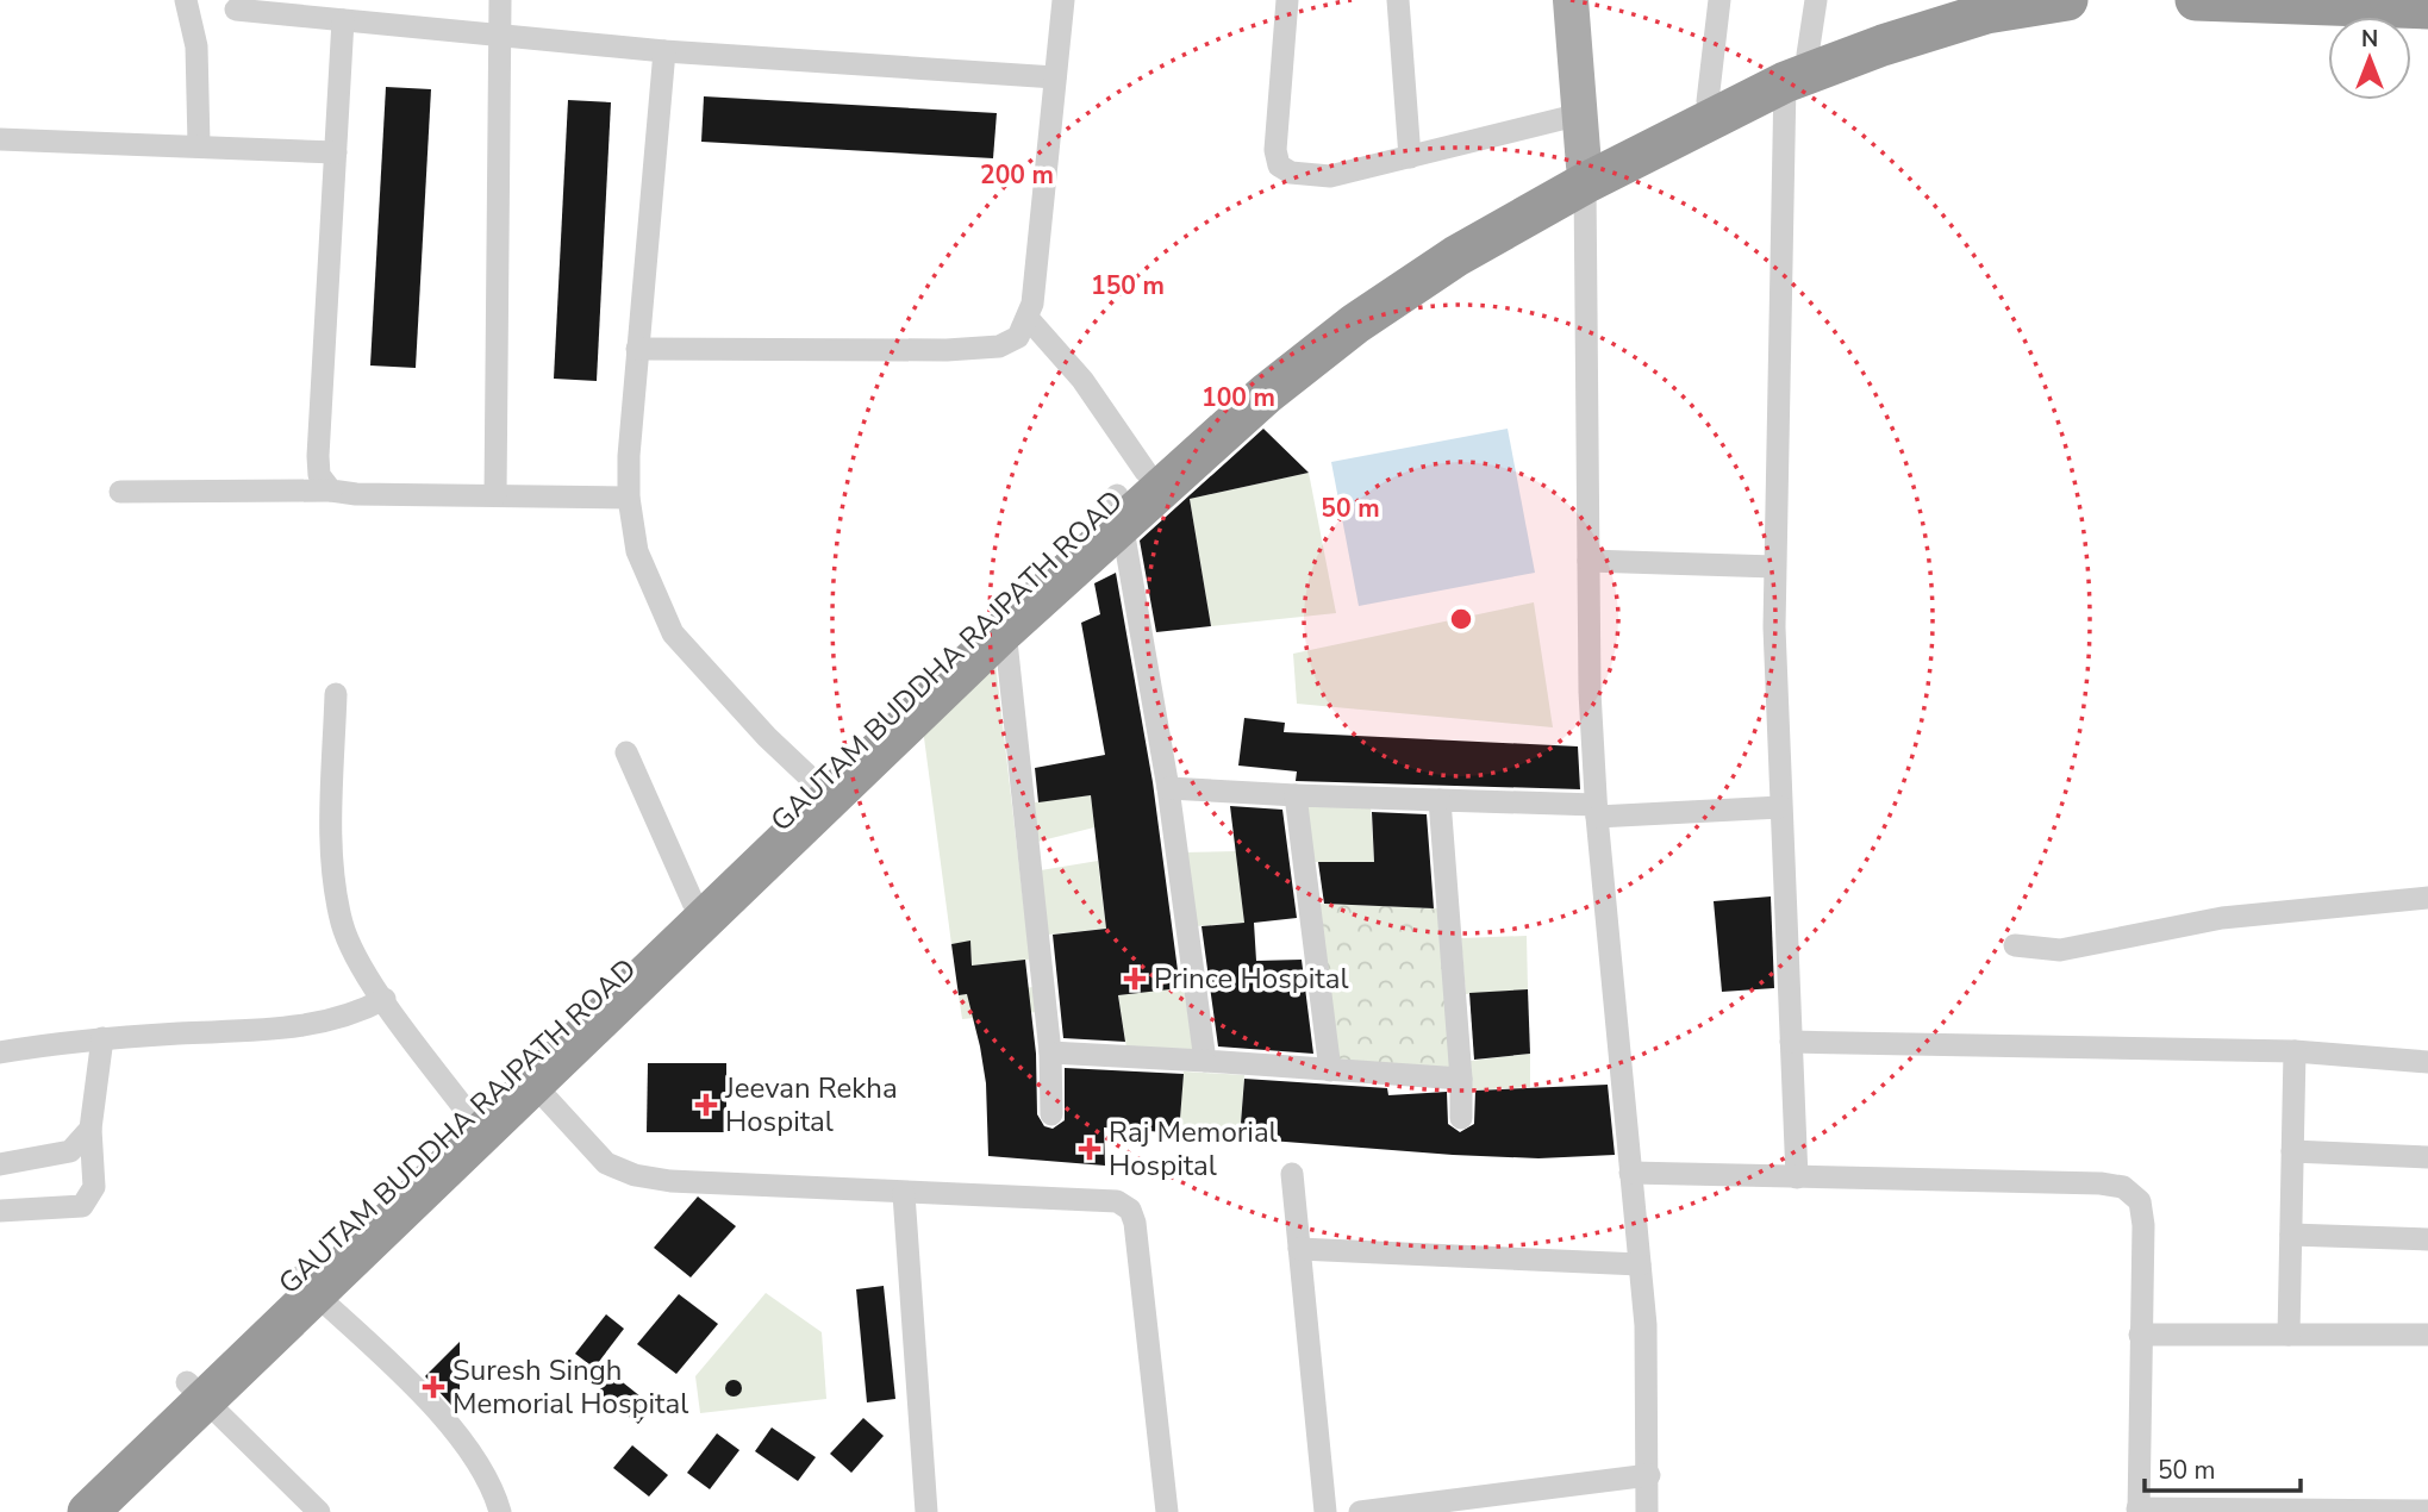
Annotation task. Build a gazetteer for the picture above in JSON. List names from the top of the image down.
{
  "streets": {
    "highway": ["GAUTAM BUDDHA RAJPATH ROAD"]
  },
  "places": {
    "health": [
      "Prince Hospital",
      "Jeevan Rekha Hospital",
      "Raj Memorial Hospital",
      "Suresh Singh Memorial Hospital"
    ]
  },
  "scale_bar": "50 m",
  "north": "top",
  "rings": [
    "200 m",
    "150 m",
    "100 m",
    "50 m"
  ]
}
